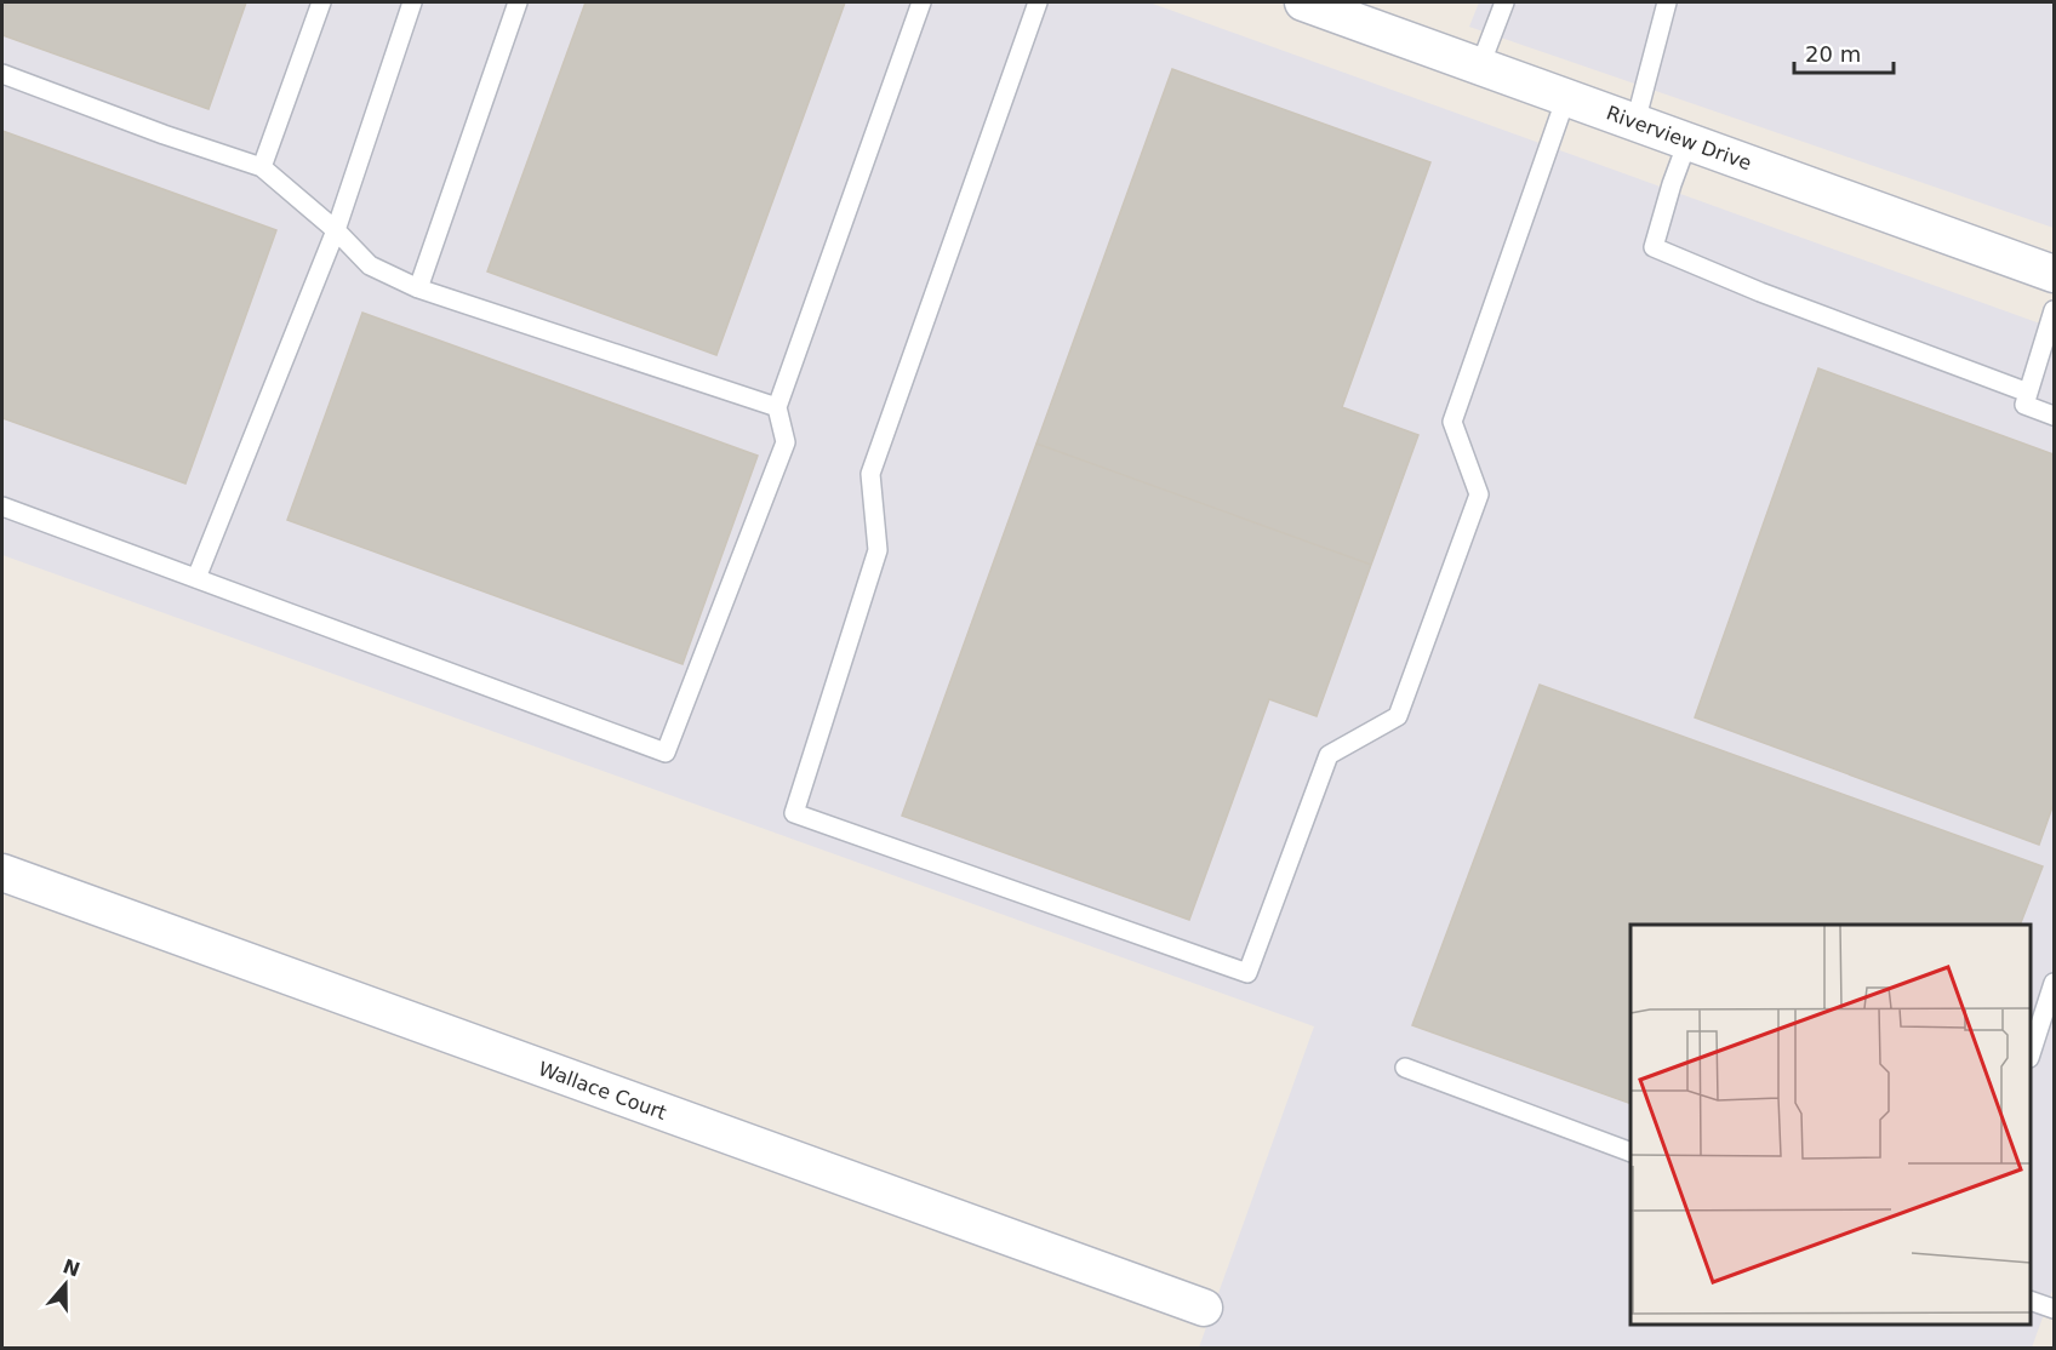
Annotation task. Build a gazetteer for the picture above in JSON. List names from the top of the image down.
{
  "streets": {
    "street": ["Riverview Drive", "Wallace Court"]
  },
  "scale_bar": "20 m",
  "north": "top"
}
